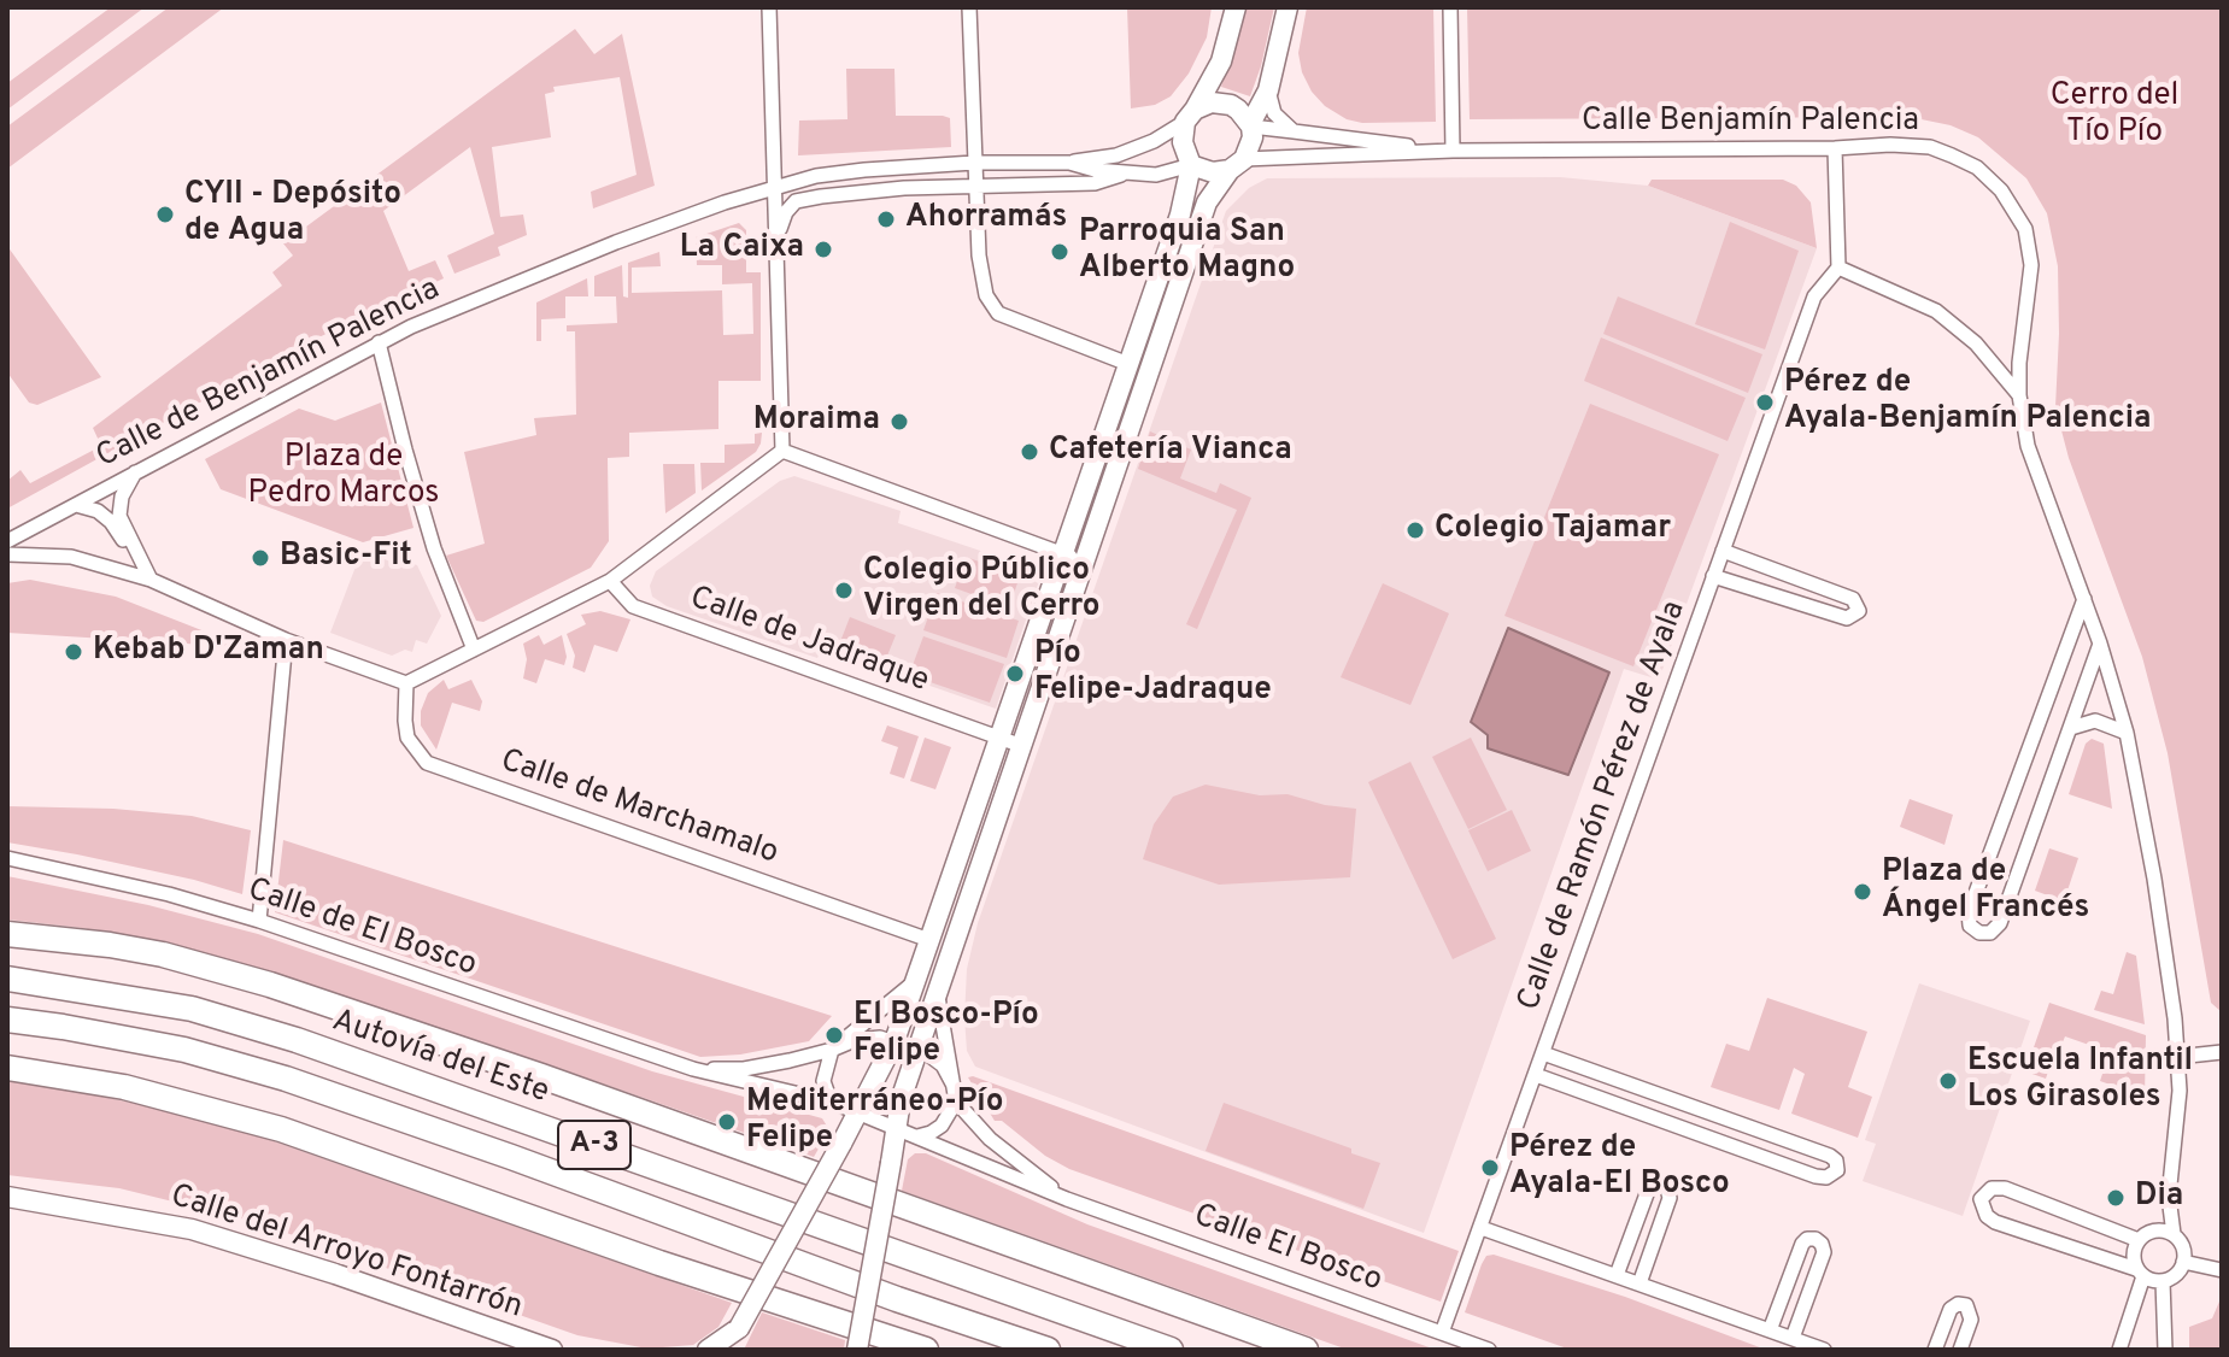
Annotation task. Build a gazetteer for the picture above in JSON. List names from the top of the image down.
{
  "streets": {
    "highway": ["Autovía del Este", "A-3"],
    "street": [
      "Calle Benjamín Palencia",
      "Calle de Benjamín Palencia",
      "Calle de Jadraque",
      "Calle de Ramón Pérez de Ayala",
      "Calle de Marchamalo",
      "Calle de El Bosco",
      "Calle El Bosco",
      "Calle del Arroyo Fontarrón"
    ]
  },
  "crossings": [
    ["Calle Benjamín Palencia", "Calle de Benjamín Palencia"],
    ["Calle de Ramón Pérez de Ayala", "Calle El Bosco"],
    ["Calle de El Bosco", "Calle El Bosco"]
  ],
  "parks": ["Cerro del Tío Pío", "Plaza de Pedro Marcos"],
  "places": [
    "CYII - Depósito de Agua",
    "Ahorramás",
    "La Caixa",
    "Parroquia San Alberto Magno",
    "Pérez de Ayala-Benjamín Palencia",
    "Moraima",
    "Cafetería Vianca",
    "Colegio Tajamar",
    "Basic-Fit",
    "Colegio Público Virgen del Cerro",
    "Kebab D'Zaman",
    "Pío Felipe-Jadraque",
    "Plaza de Ángel Francés",
    "El Bosco-Pío Felipe",
    "Escuela Infantil Los Girasoles",
    "Mediterráneo-Pío Felipe",
    "Pérez de Ayala-El Bosco",
    "Dia"
  ]
}
